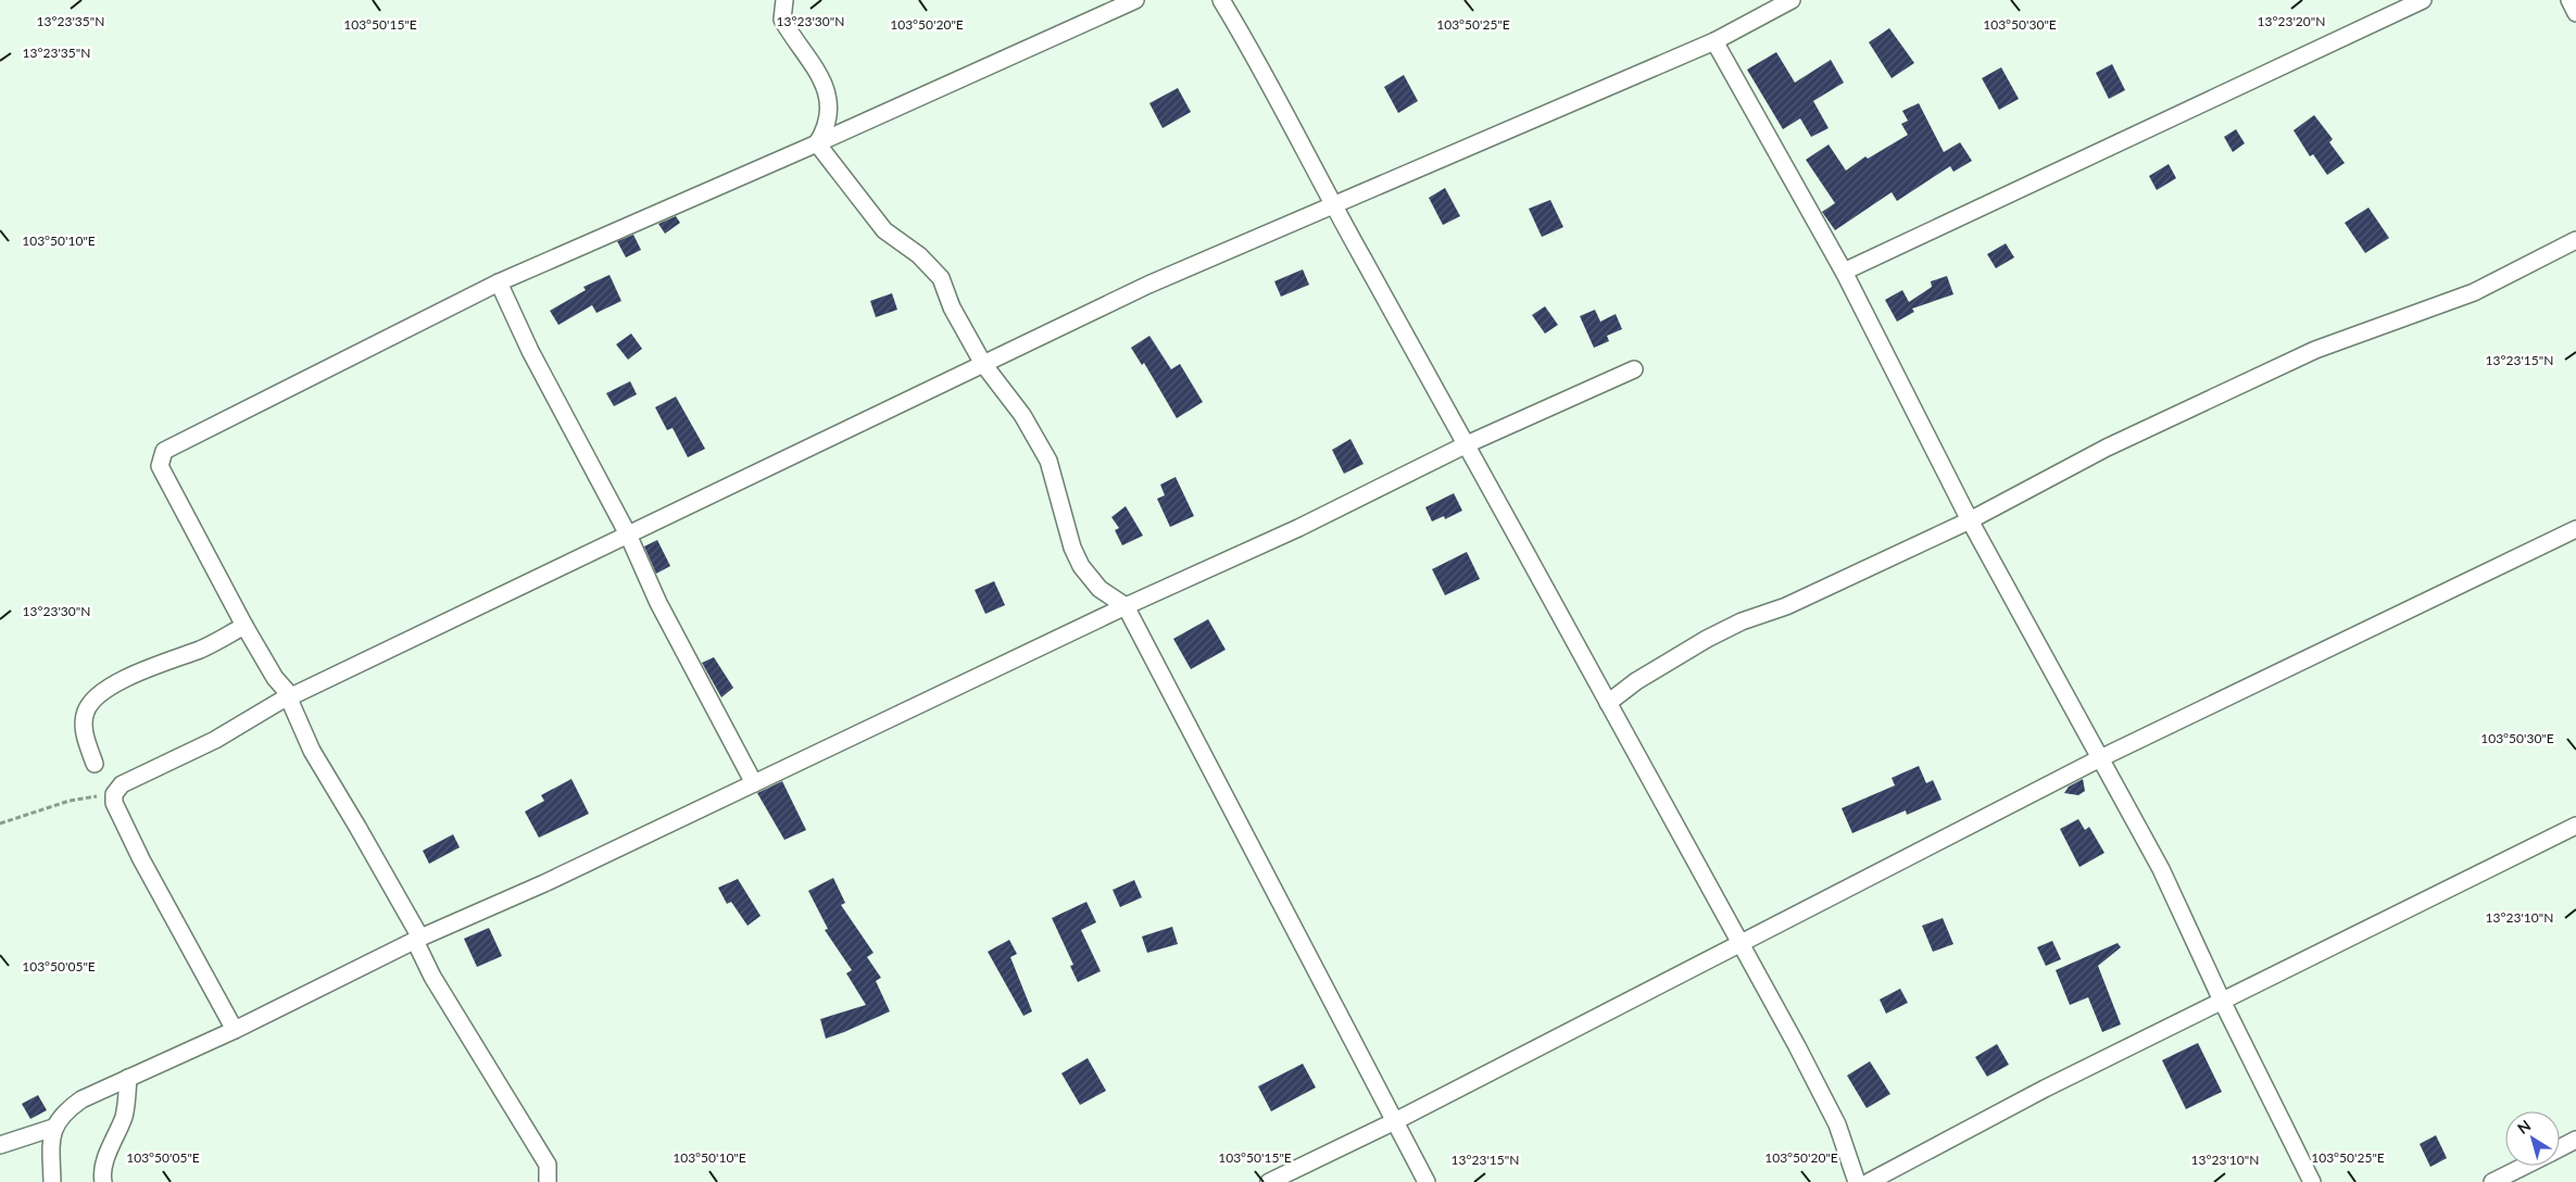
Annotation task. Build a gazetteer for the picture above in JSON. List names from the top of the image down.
{
  "north": "top left",
  "coordinates": [
    "13°23'35\"N",
    "13°23'30\"N",
    "13°23'20\"N",
    "103°50'15\"E",
    "103°50'20\"E",
    "103°50'25\"E",
    "103°50'30\"E",
    "103°50'10\"E",
    "13°23'15\"N",
    "13°23'10\"N",
    "103°50'05\"E"
  ]
}
